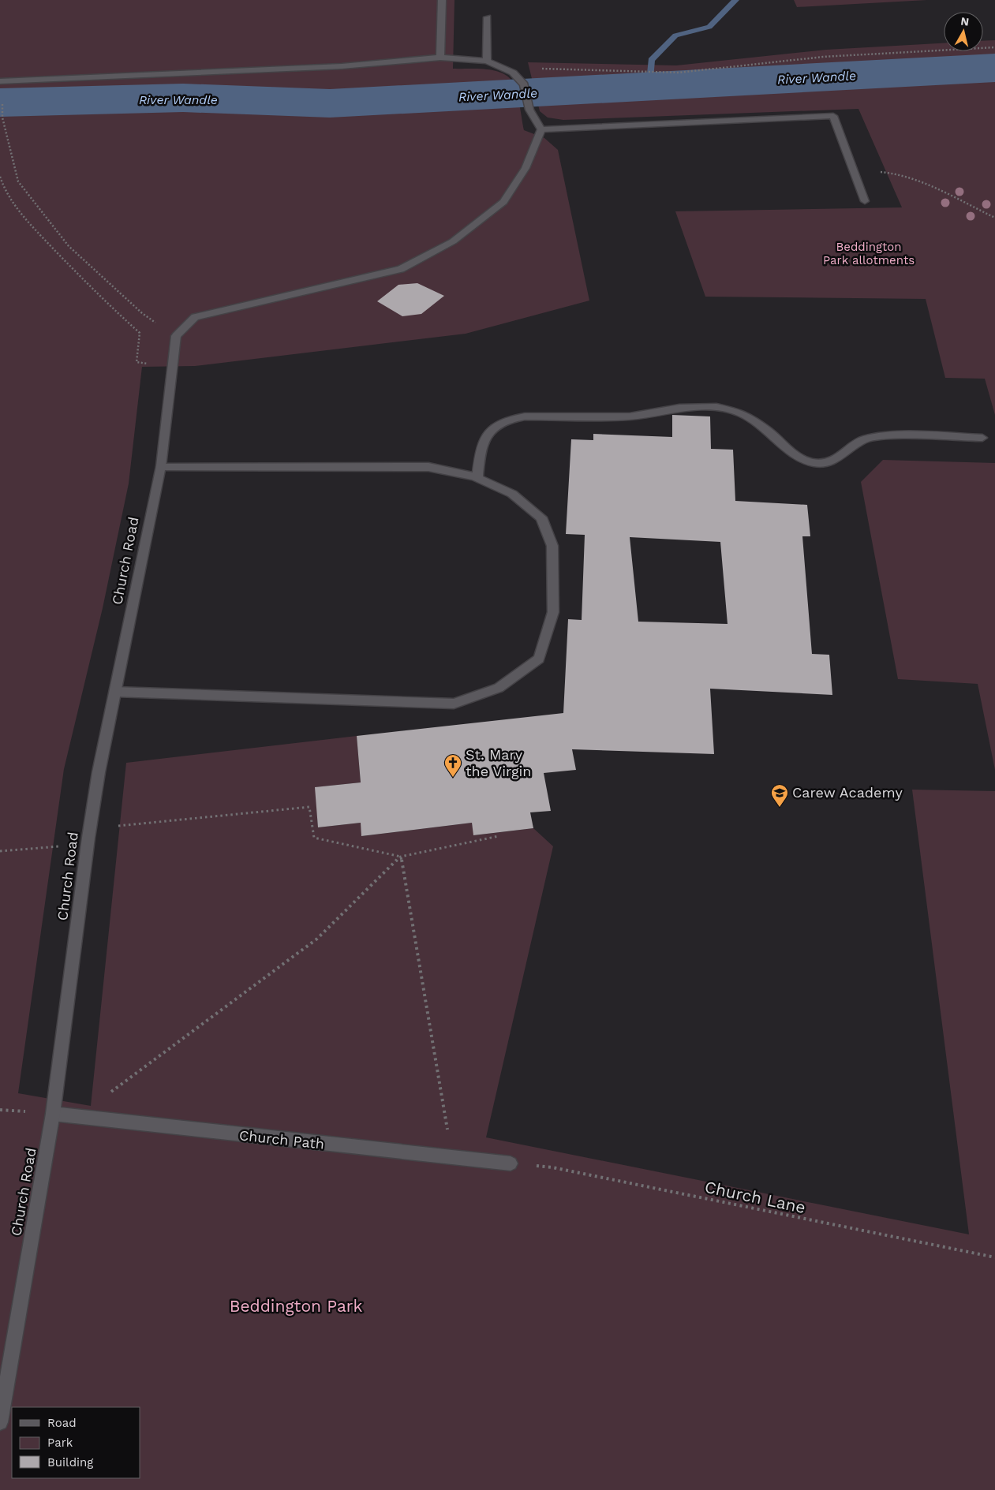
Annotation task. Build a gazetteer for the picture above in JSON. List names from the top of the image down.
{
  "streets": {
    "street": ["Church Road", "Church Path"],
    "path": ["Church Lane"]
  },
  "crossings": [
    ["Church Road", "Church Path"],
    ["Church Path", "Church Lane"]
  ],
  "water": ["River Wandle"],
  "parks": ["Beddington Park allotments", "Beddington Park"],
  "places": {
    "church": ["St. Mary the Virgin"],
    "school or university": ["Carew Academy"]
  },
  "legend": ["Road", "Park", "Building"],
  "north": "top"
}
